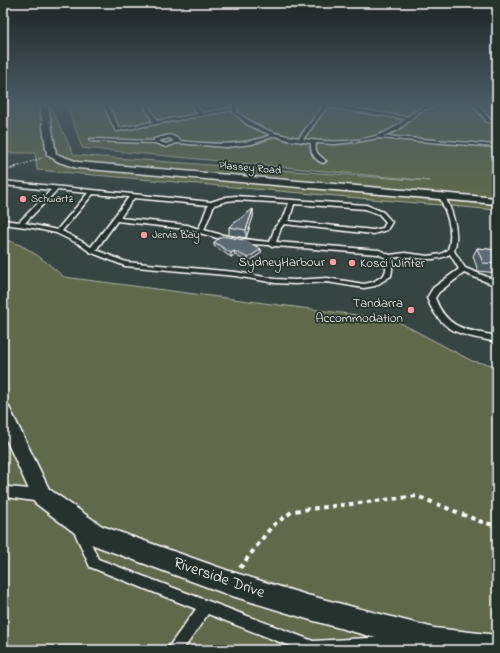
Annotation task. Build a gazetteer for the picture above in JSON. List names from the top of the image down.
{
  "streets": {
    "street": ["Plassey Road", "Riverside Drive"]
  },
  "places": [
    "Schwartz",
    "Jervis Bay",
    "SydneyHarbour",
    "Kosci Winter",
    "Tandarra Accommodation"
  ]
}
